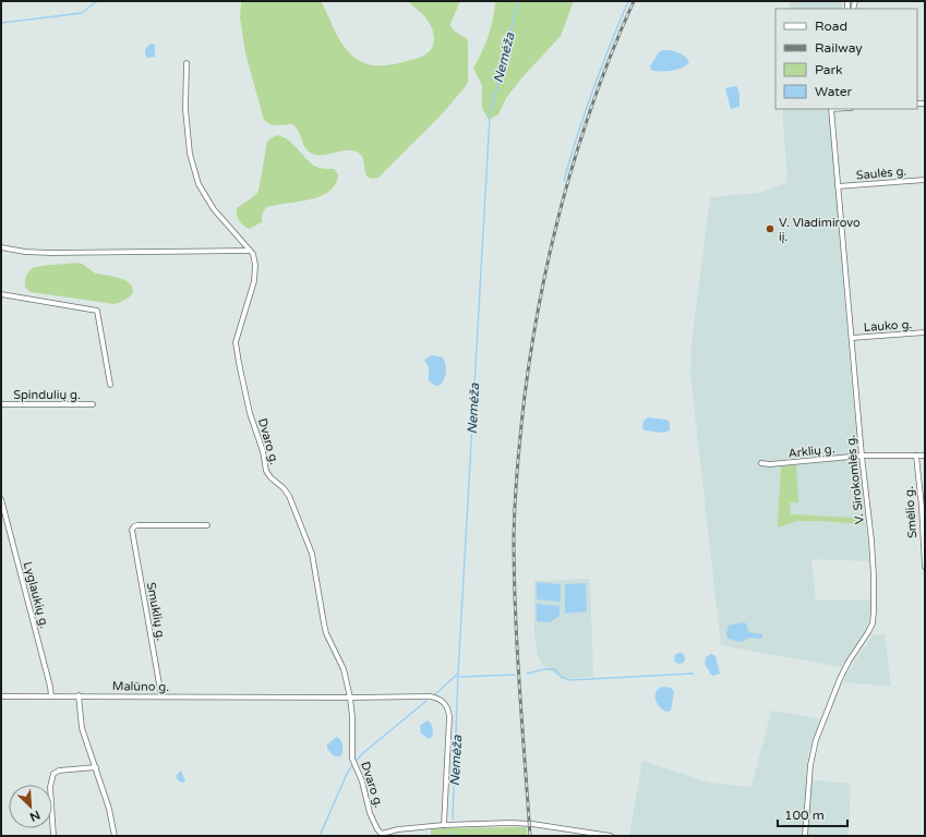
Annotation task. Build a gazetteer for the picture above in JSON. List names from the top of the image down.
{
  "streets": {
    "street": [
      "Saulės g.",
      "Lauko g.",
      "Spindulių g.",
      "Dvaro g.",
      "Arklių g.",
      "V. Sirokomlės g.",
      "Smėlio g.",
      "Lyglaukių g.",
      "Smuklių g.",
      "Malūno g."
    ]
  },
  "crossings": [
    ["Saulės g.", "V. Sirokomlės g."],
    ["Lauko g.", "V. Sirokomlės g."],
    ["Dvaro g.", "Malūno g."],
    ["Arklių g.", "V. Sirokomlės g."],
    ["Arklių g.", "Smėlio g."],
    ["Lyglaukių g.", "Malūno g."],
    ["Smuklių g.", "Malūno g."]
  ],
  "water": ["Nemėža"],
  "places": ["V. Vladimirovo iį."],
  "legend": [
    "Road",
    "Railway",
    "Park",
    "Water"
  ],
  "scale_bar": "100 m",
  "north": "bottom right"
}
